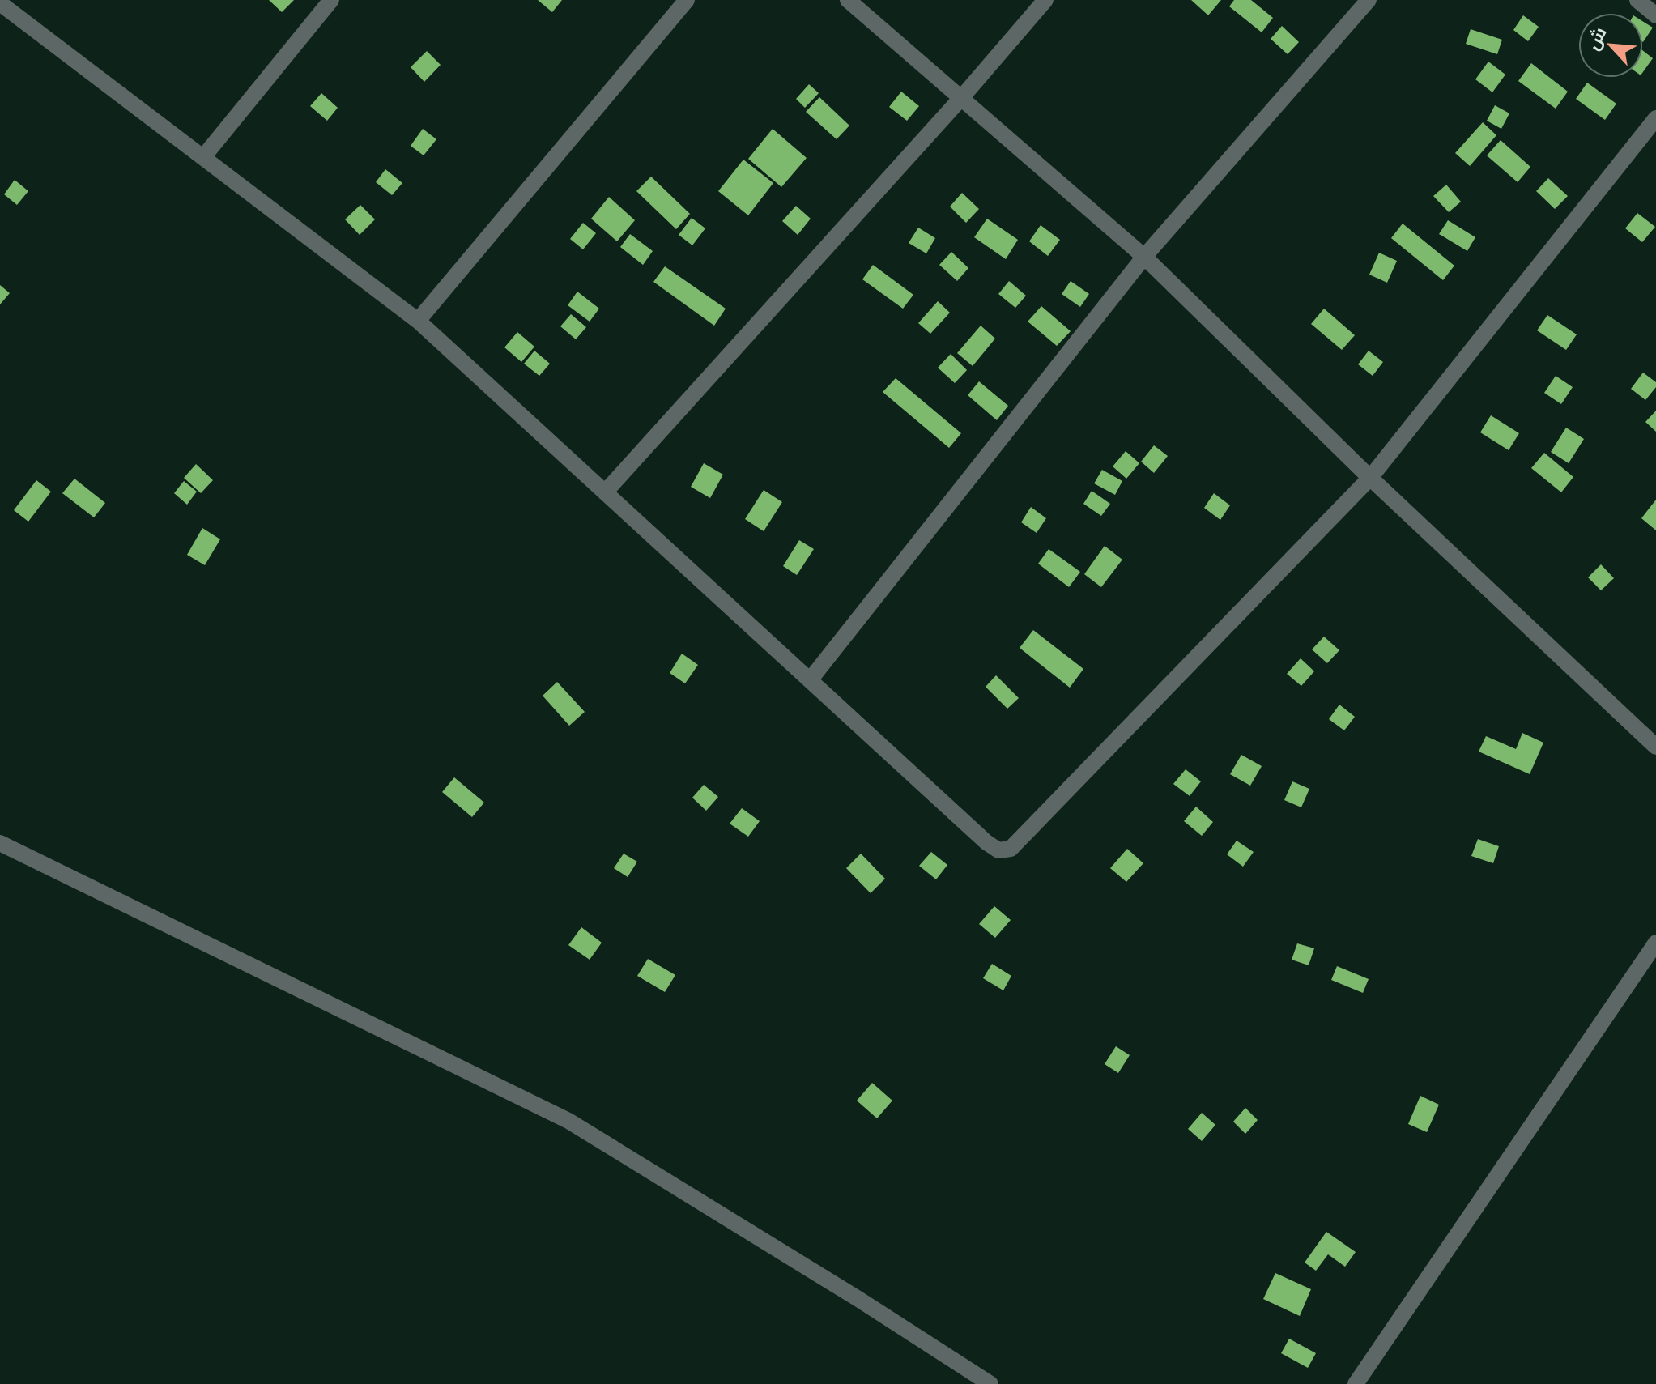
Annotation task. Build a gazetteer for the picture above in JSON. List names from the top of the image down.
{
  "north": "top left"
}
